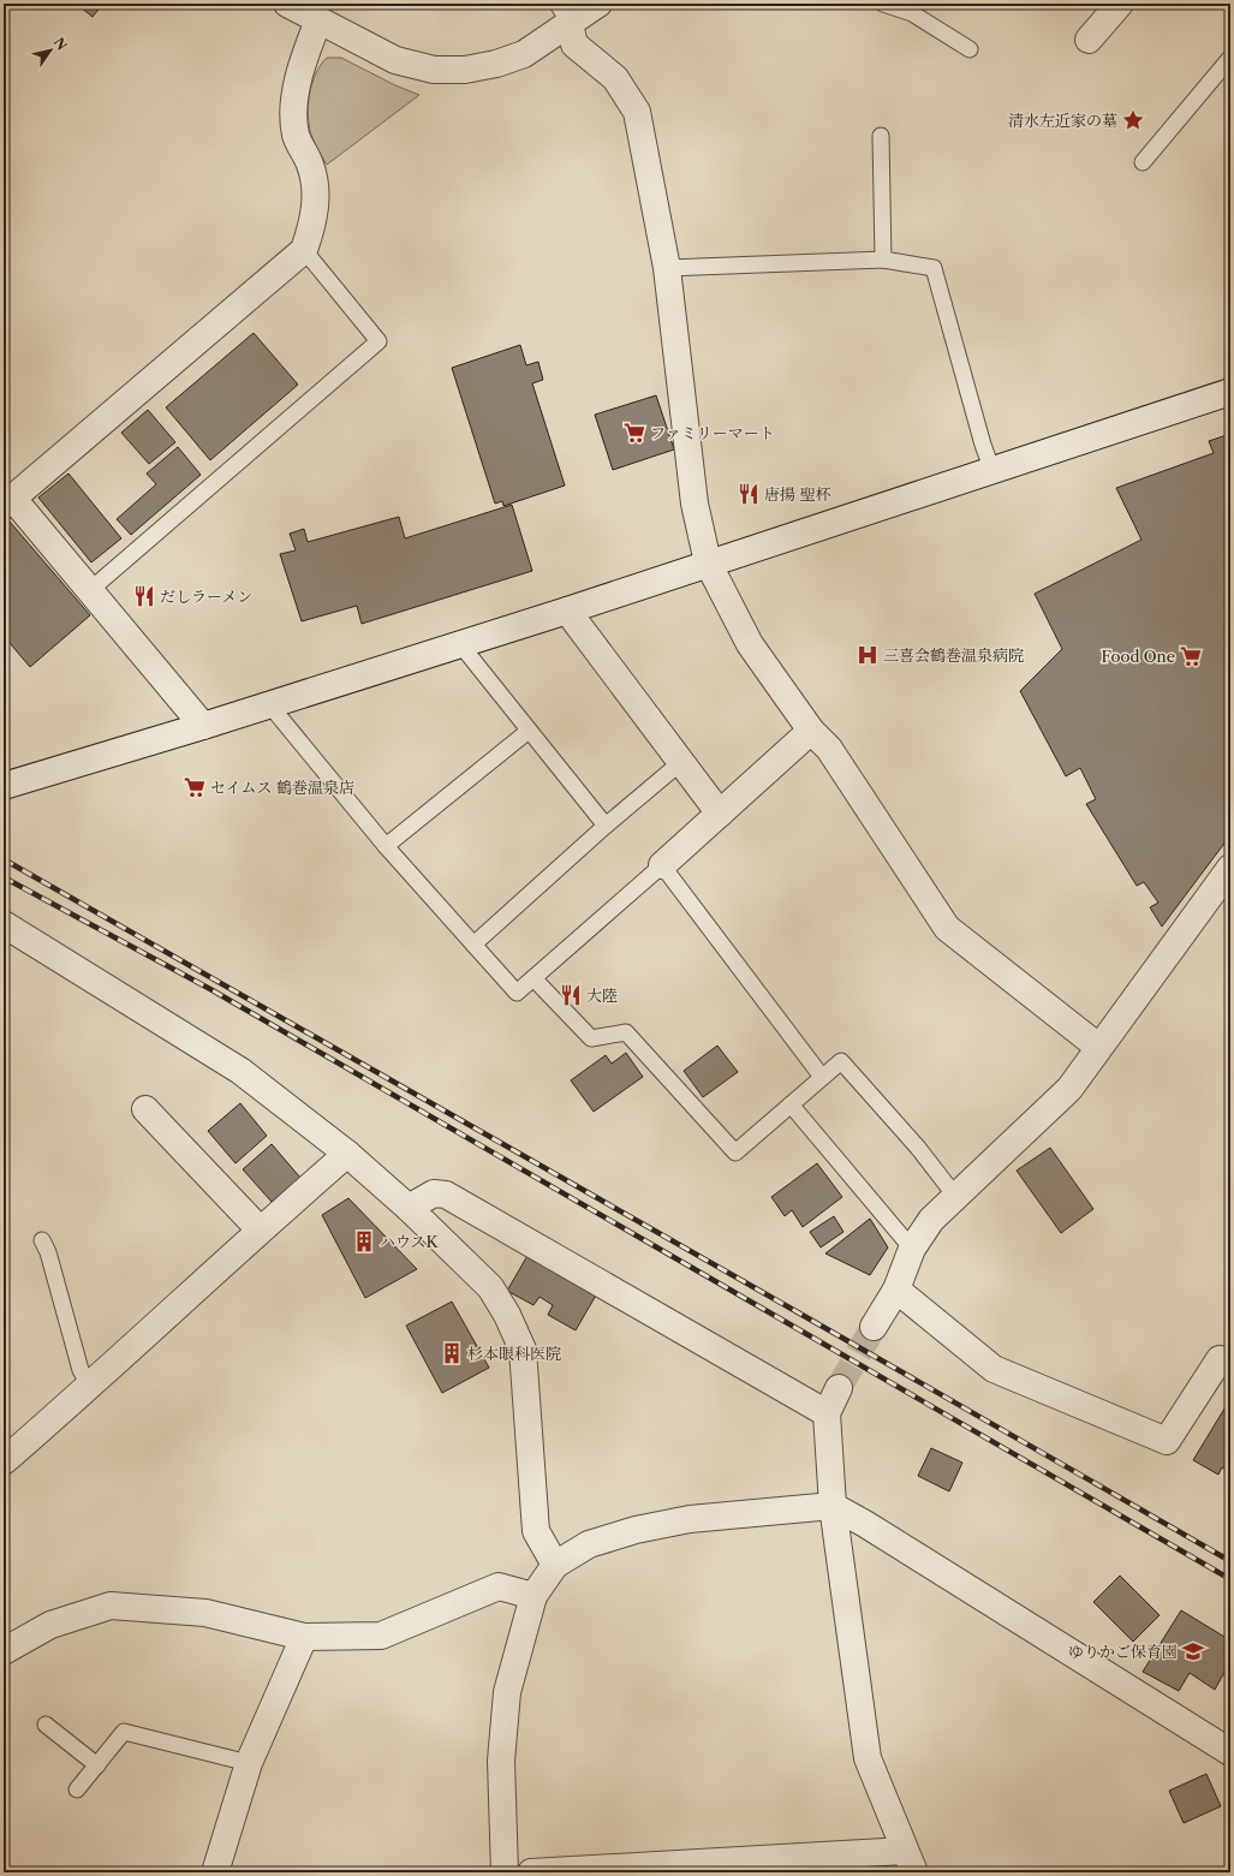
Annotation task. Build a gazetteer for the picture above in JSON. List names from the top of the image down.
{
  "places": {
    "place": ["清水左近家の墓"],
    "supermarket": ["ファミリーマート", "Food One", "セイムス 鶴巻温泉店"],
    "restaurant": ["唐揚 聖杯", "だしラーメン", "大陸"],
    "hospital": ["三喜会鶴巻温泉病院"],
    "building": ["ハウスK", "杉本眼科医院"],
    "school or university": ["ゆりかご保育園"]
  },
  "north": "top right"
}
